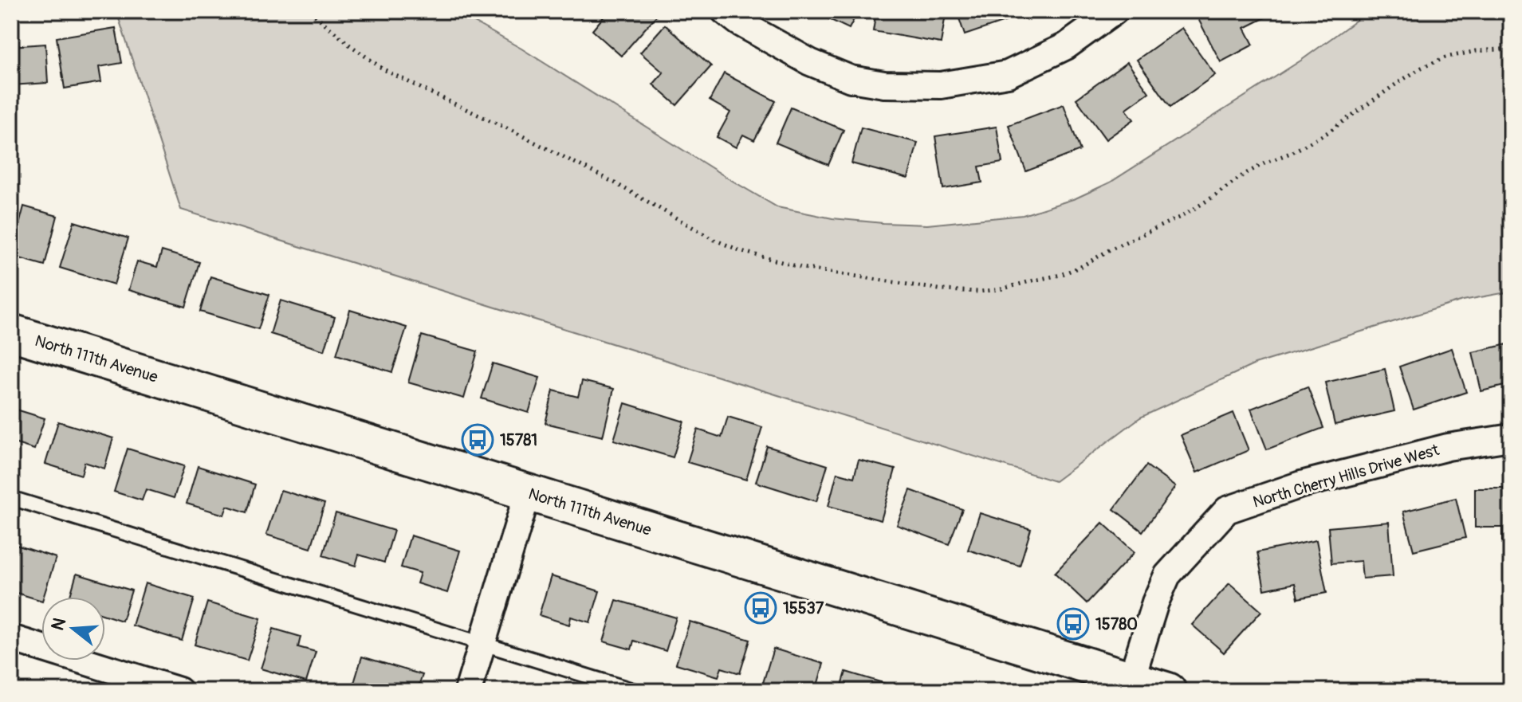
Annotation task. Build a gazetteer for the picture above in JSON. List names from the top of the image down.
{
  "streets": {
    "street": ["North 111th Avenue", "North Cherry Hills Drive West"]
  },
  "crossings": [
    ["North 111th Avenue", "North Cherry Hills Drive West"]
  ],
  "places": {
    "bus stop": ["15781", "15537", "15780"]
  },
  "north": "left"
}
